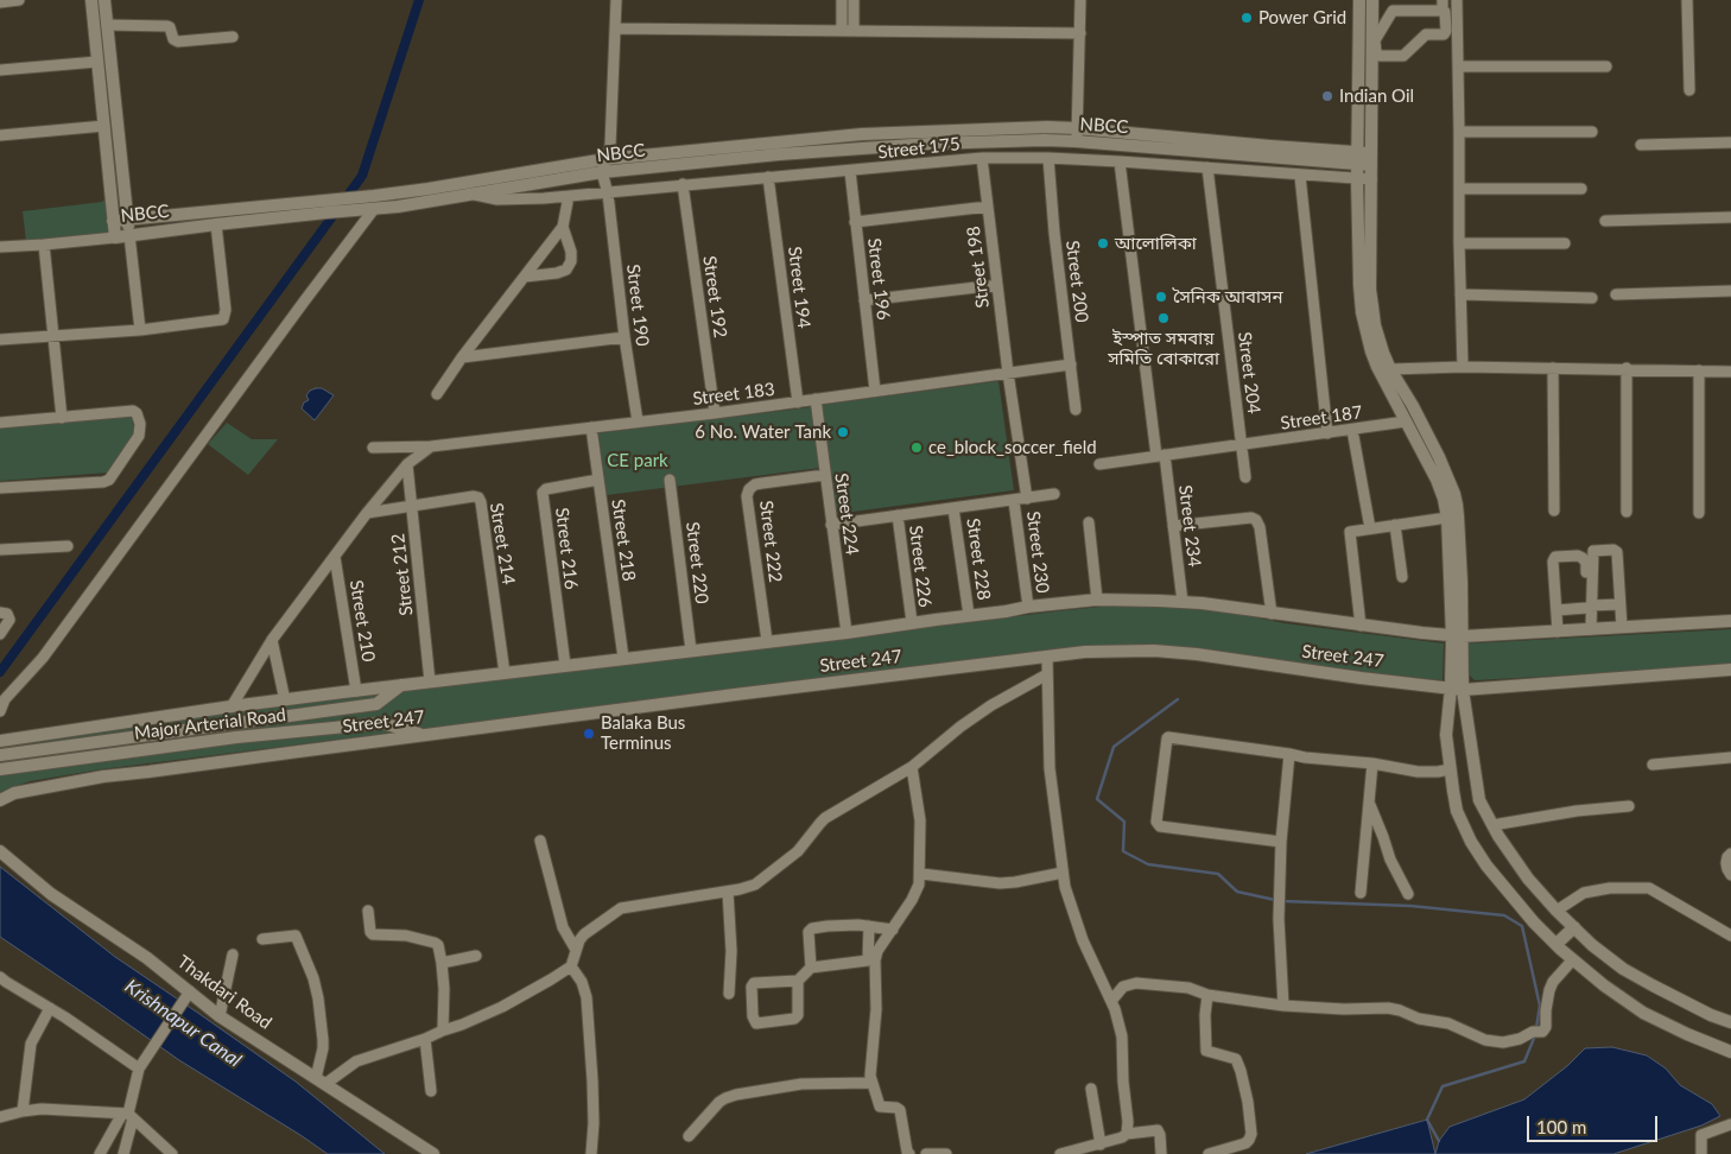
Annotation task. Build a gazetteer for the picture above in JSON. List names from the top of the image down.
{
  "streets": {
    "street": [
      "NBCC",
      "Street 175",
      "Street 198",
      "Street 196",
      "Street 200",
      "Street 194",
      "Street 192",
      "Street 190",
      "Street 204",
      "Street 183",
      "Street 187",
      "Street 224",
      "Street 234",
      "Street 218",
      "Street 222",
      "Street 214",
      "Street 216",
      "Street 230",
      "Street 228",
      "Street 220",
      "Street 226",
      "Street 212",
      "Street 210",
      "Street 247",
      "Major Arterial Road",
      "Thakdari Road"
    ]
  },
  "crossings": [
    ["NBCC", "Street 175"],
    ["NBCC", "Street 190"],
    ["Street 175", "Street 198"],
    ["Street 175", "Street 196"],
    ["Street 175", "Street 200"],
    ["Street 175", "Street 194"],
    ["Street 175", "Street 192"],
    ["Street 175", "Street 190"],
    ["Street 175", "Street 204"],
    ["Street 175", "Street 234"],
    ["Street 198", "Street 183"],
    ["Street 198", "Street 230"],
    ["Street 196", "Street 183"],
    ["Street 200", "Street 183"],
    ["Street 194", "Street 183"],
    ["Street 192", "Street 183"],
    ["Street 190", "Street 183"],
    ["Street 204", "Street 187"],
    ["Street 183", "Street 224"],
    ["Street 183", "Street 218"],
    ["Street 183", "Street 230"],
    ["Street 187", "Street 234"],
    ["Street 224", "Street 222"],
    ["Street 224", "Street 247"],
    ["Street 234", "Street 247"],
    ["Street 218", "Street 216"],
    ["Street 218", "Street 247"],
    ["Street 222", "Street 247"],
    ["Street 214", "Street 212"],
    ["Street 214", "Street 247"],
    ["Street 216", "Street 247"],
    ["Street 230", "Street 247"],
    ["Street 228", "Street 247"],
    ["Street 220", "Street 247"],
    ["Street 226", "Street 247"],
    ["Street 212", "Street 247"],
    ["Street 210", "Street 247"],
    ["Street 247", "Major Arterial Road"]
  ],
  "water": ["Krishnapur Canal"],
  "parks": ["CE park"],
  "places": [
    "Power Grid",
    "Indian Oil",
    "আলোলিকা",
    "সৈনিক আবাসন",
    "ইস্পাত সমবায় সমিতি বোকারো",
    "6 No. Water Tank",
    "ce_block_soccer_field",
    "Balaka Bus Terminus"
  ],
  "scale_bar": "100 m"
}
